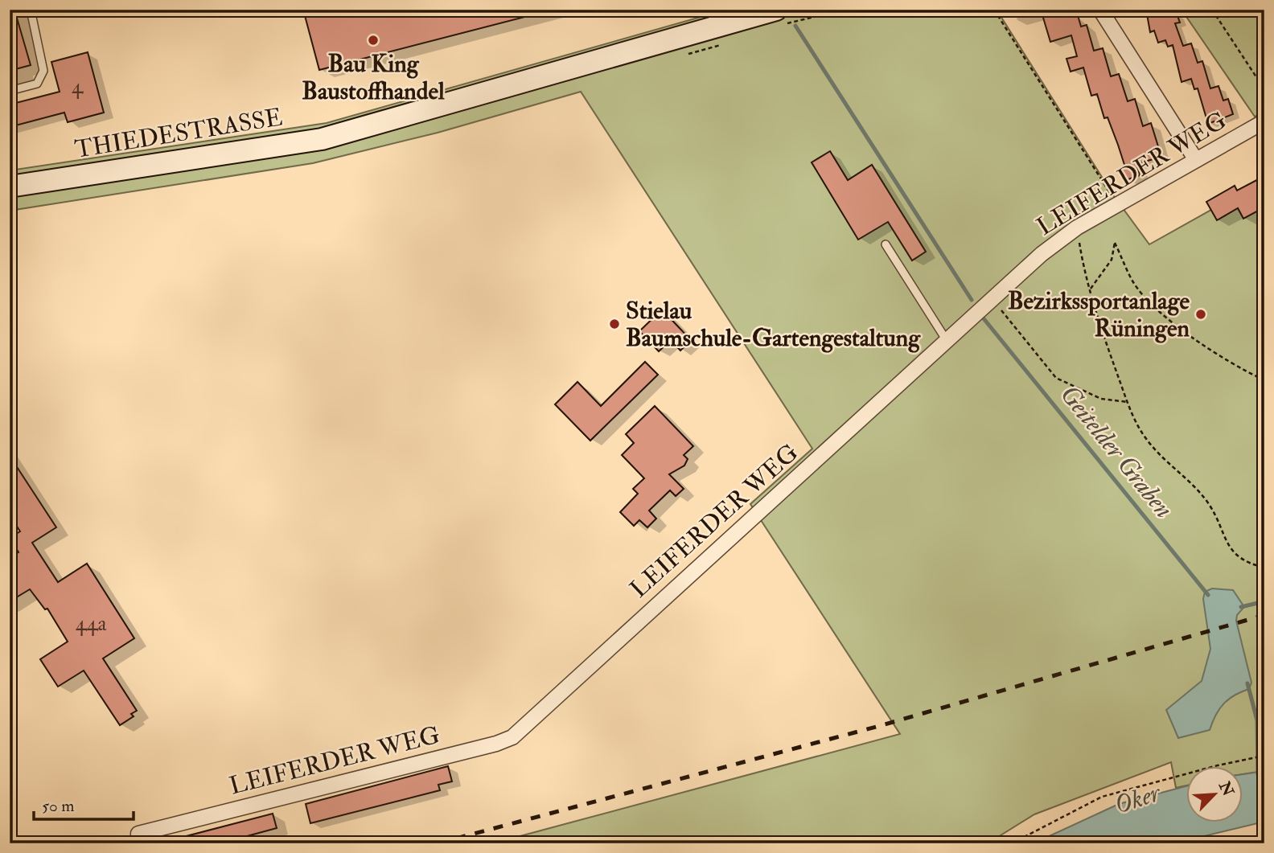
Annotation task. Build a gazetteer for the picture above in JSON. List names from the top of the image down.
{
  "streets": {
    "street": ["THIEDESTRASSE", "LEIFERDER WEG"]
  },
  "water": ["Geitelder Graben", "Oker"],
  "places": ["Bau King Baustoffhandel", "Bezirkssportanlage Rüningen", "Stielau Baumschule-Gartengestaltung"],
  "house_numbers": ["4", "44a"],
  "scale_bar": "50 m",
  "north": "top right"
}
